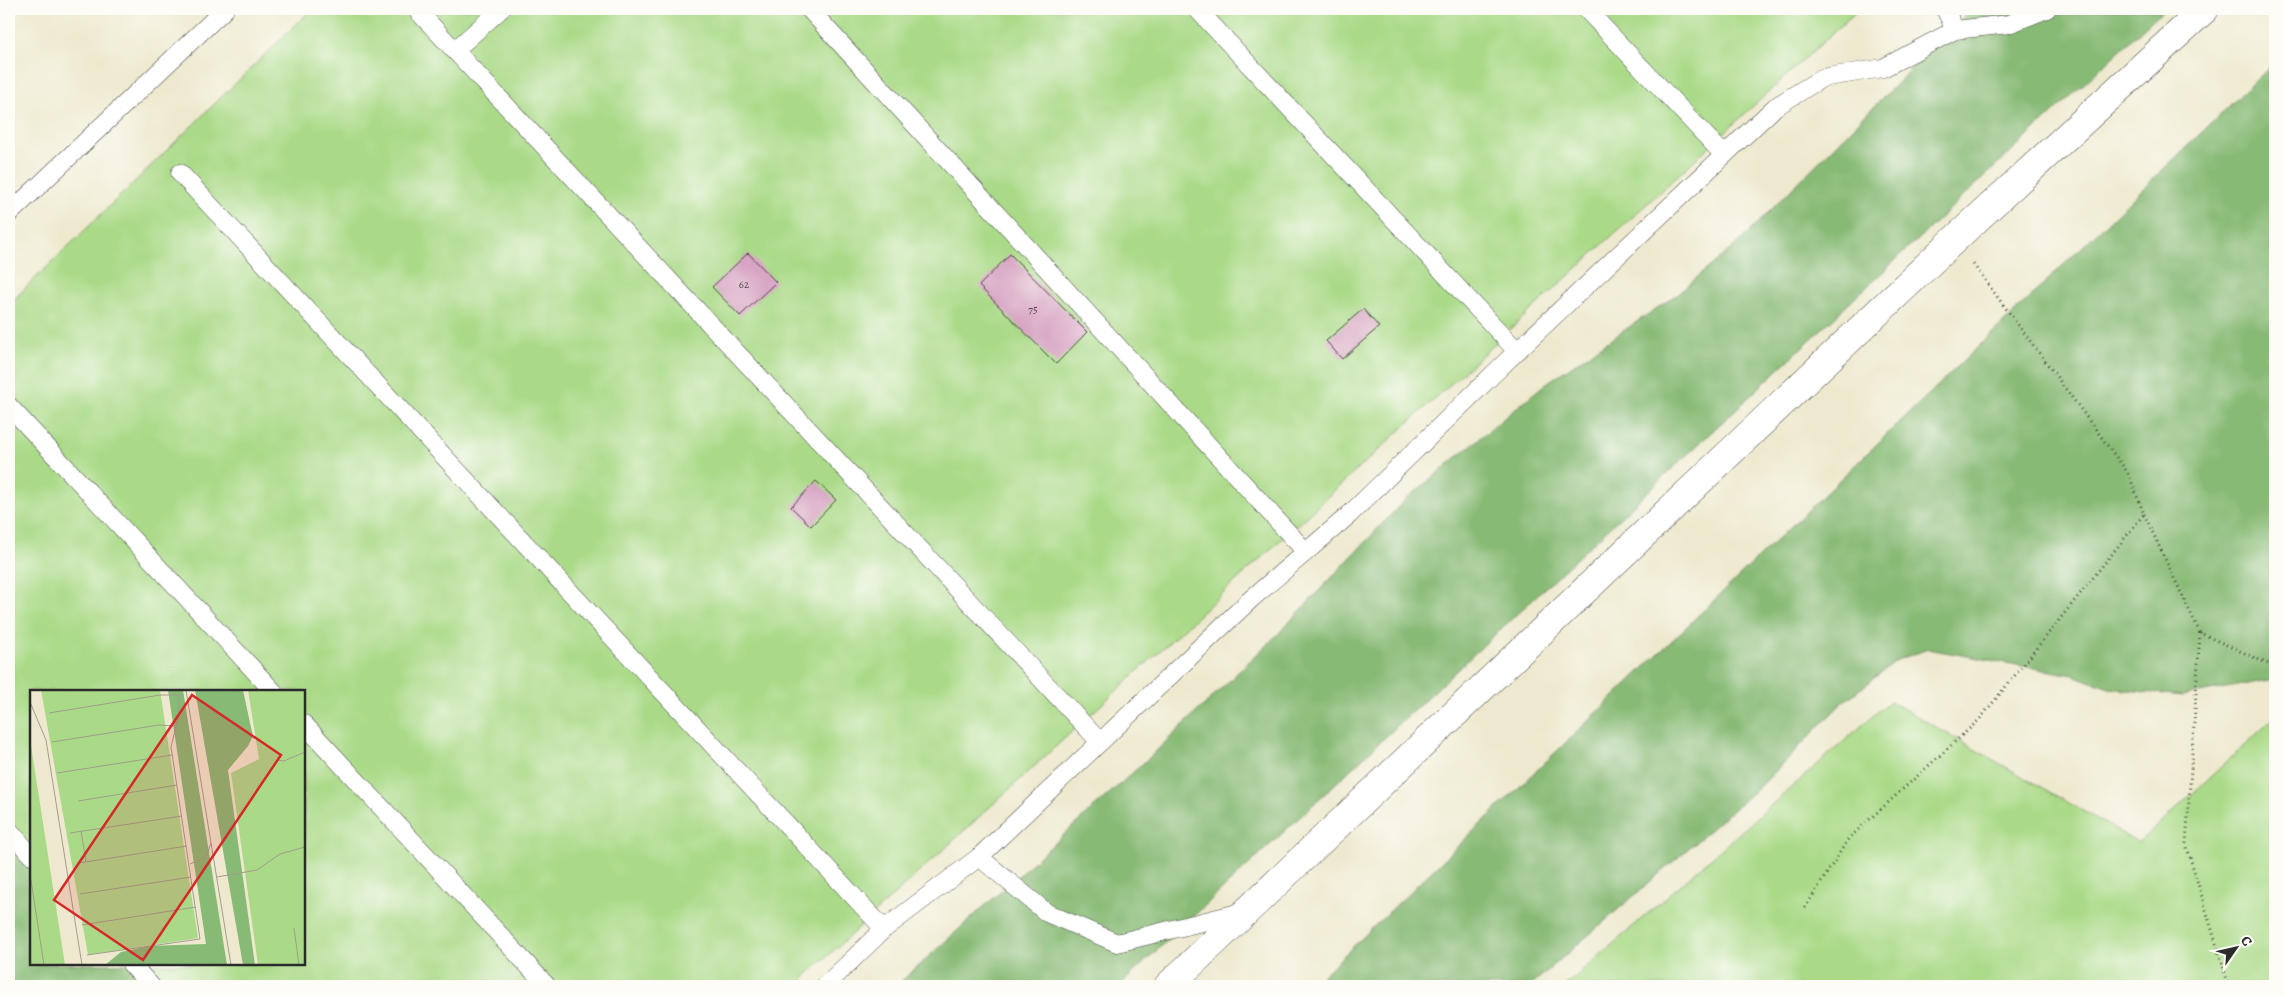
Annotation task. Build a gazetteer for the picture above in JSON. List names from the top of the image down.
{
  "house_numbers": ["62", "75"],
  "north": "top right"
}
